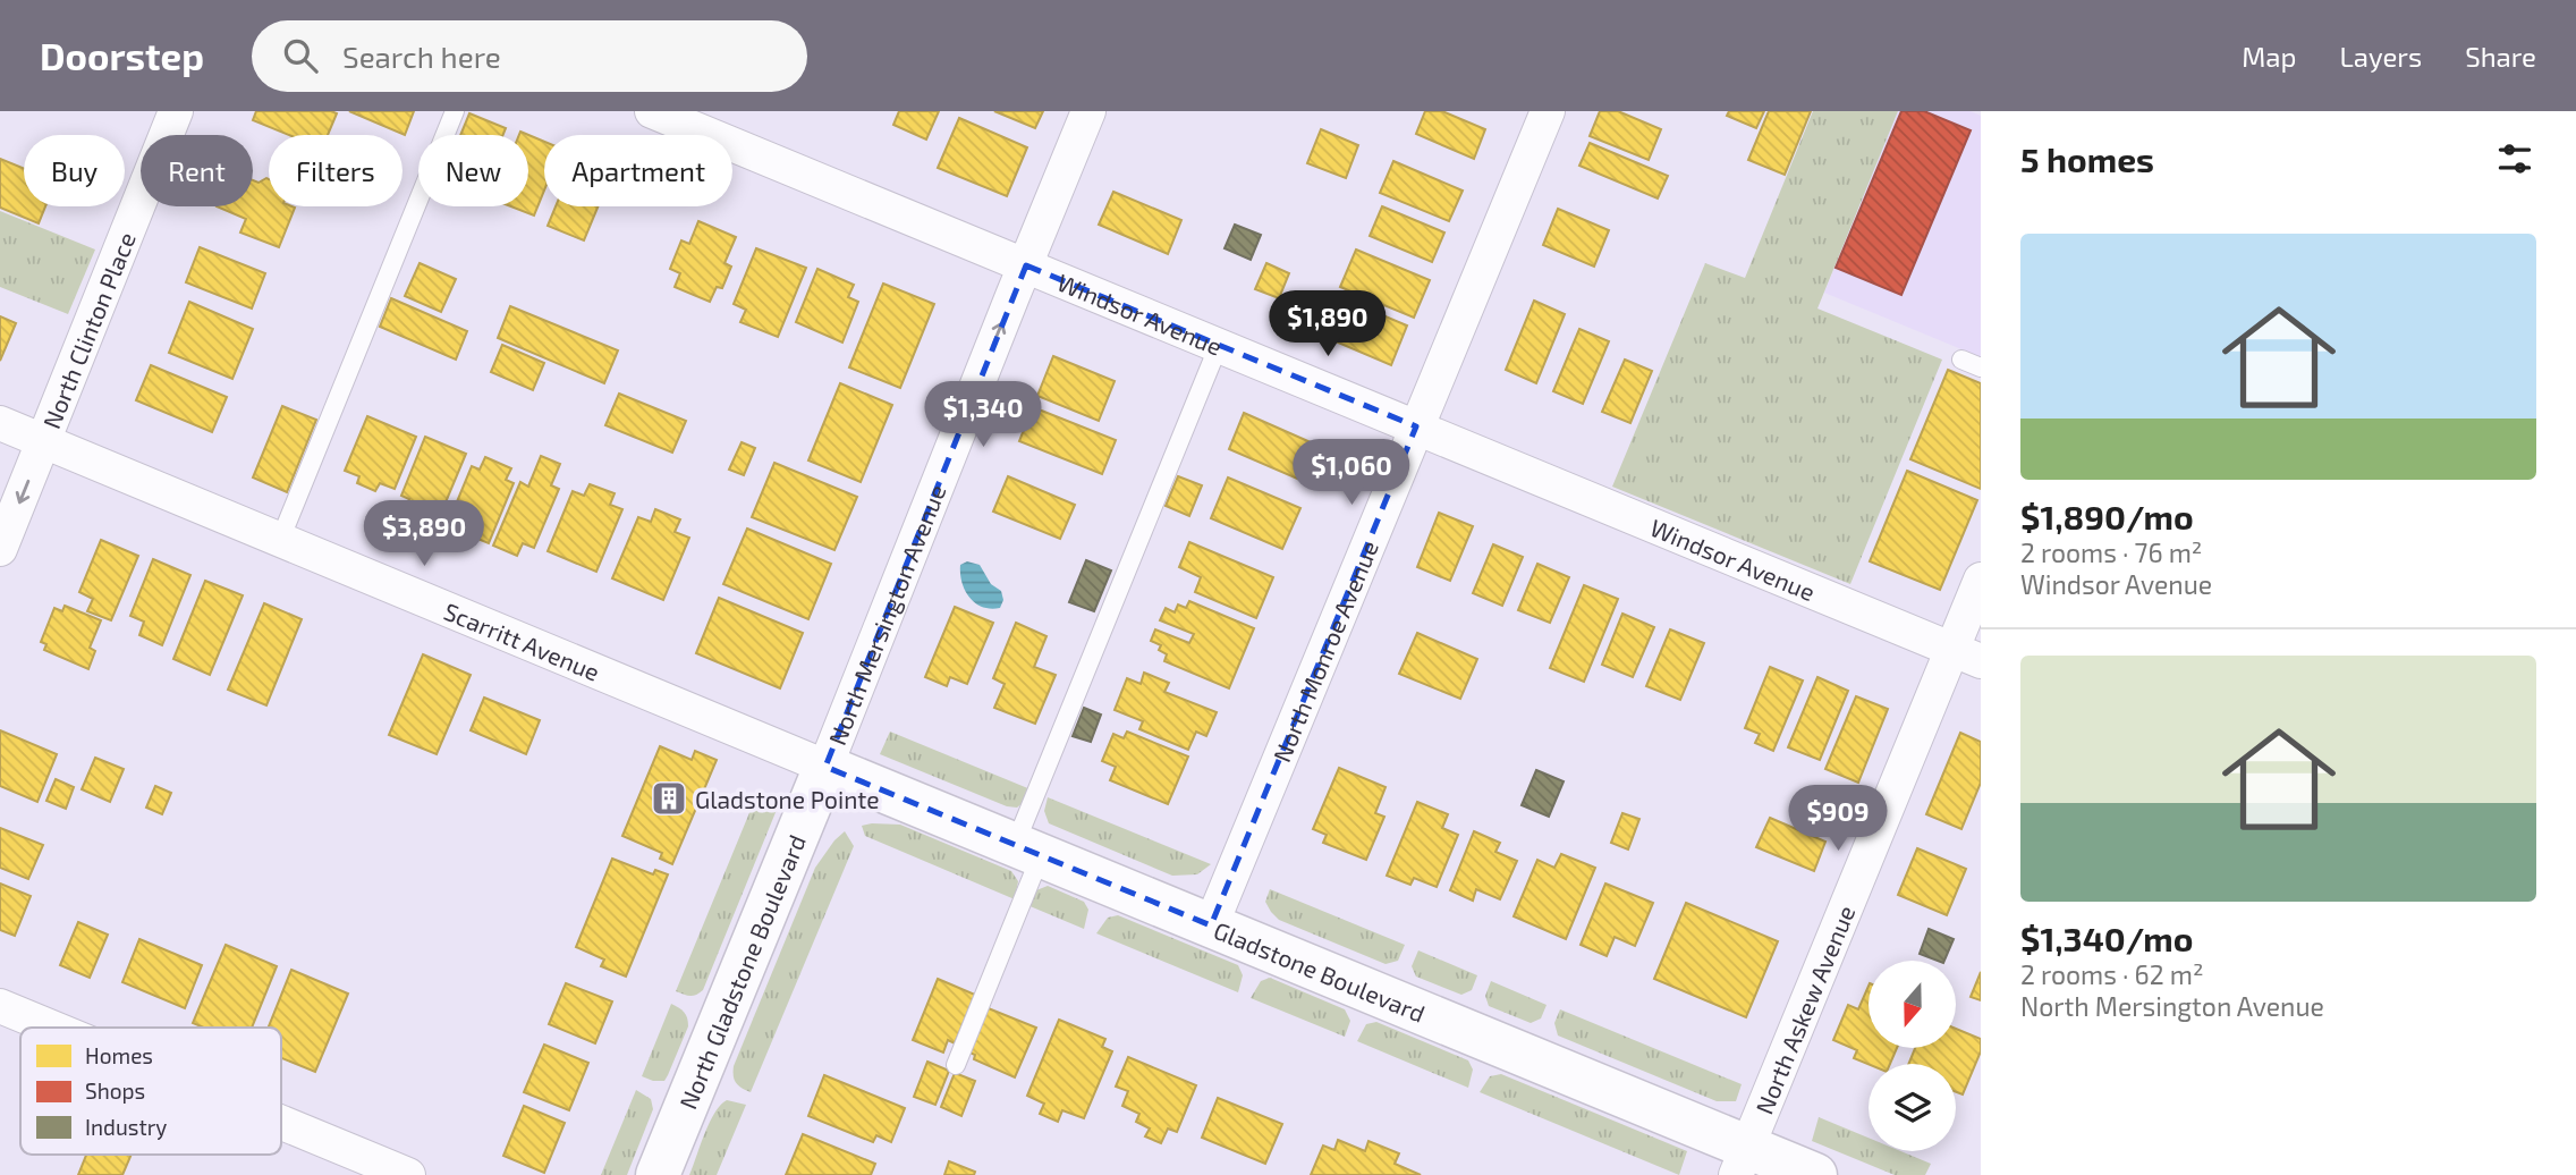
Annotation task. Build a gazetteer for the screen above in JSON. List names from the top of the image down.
{
  "streets": {
    "street": [
      "Windsor Avenue",
      "North Clinton Place",
      "North Mersington Avenue",
      "Scarritt Avenue",
      "North Monroe Avenue",
      "North Gladstone Boulevard",
      "Gladstone Boulevard",
      "North Askew Avenue"
    ]
  },
  "crossings": [
    ["Windsor Avenue", "North Mersington Avenue"],
    ["Windsor Avenue", "North Monroe Avenue"],
    ["Windsor Avenue", "North Askew Avenue"],
    ["North Clinton Place", "Scarritt Avenue"],
    ["North Mersington Avenue", "Scarritt Avenue"],
    ["North Mersington Avenue", "North Gladstone Boulevard"],
    ["North Mersington Avenue", "Gladstone Boulevard"],
    ["Scarritt Avenue", "North Gladstone Boulevard"],
    ["Scarritt Avenue", "Gladstone Boulevard"],
    ["North Monroe Avenue", "Gladstone Boulevard"],
    ["North Gladstone Boulevard", "Gladstone Boulevard"],
    ["Gladstone Boulevard", "North Askew Avenue"]
  ],
  "one_way": ["North Mersington Avenue"],
  "places": {
    "building": ["Gladstone Pointe"]
  },
  "legend": ["Homes", "Shops", "Industry"],
  "north": "bottom",
  "page": {
    "header": "Doorstep",
    "search": "Search here",
    "nav": ["Map", "Layers", "Share"],
    "heading": "5 homes",
    "chip": [
      "Buy",
      "Rent",
      "Filters",
      "New",
      "Apartment"
    ],
    "list": [
      {
        "name": "$1,890/mo",
        "note": "2 rooms · 76 m² · Windsor Avenue"
      },
      {
        "name": "$1,340/mo",
        "note": "2 rooms · 62 m² · North Mersington Avenue"
      }
    ],
    "price": [
      "$1,890",
      "$1,340",
      "$1,060",
      "$3,890",
      "$909"
    ]
  }
}
